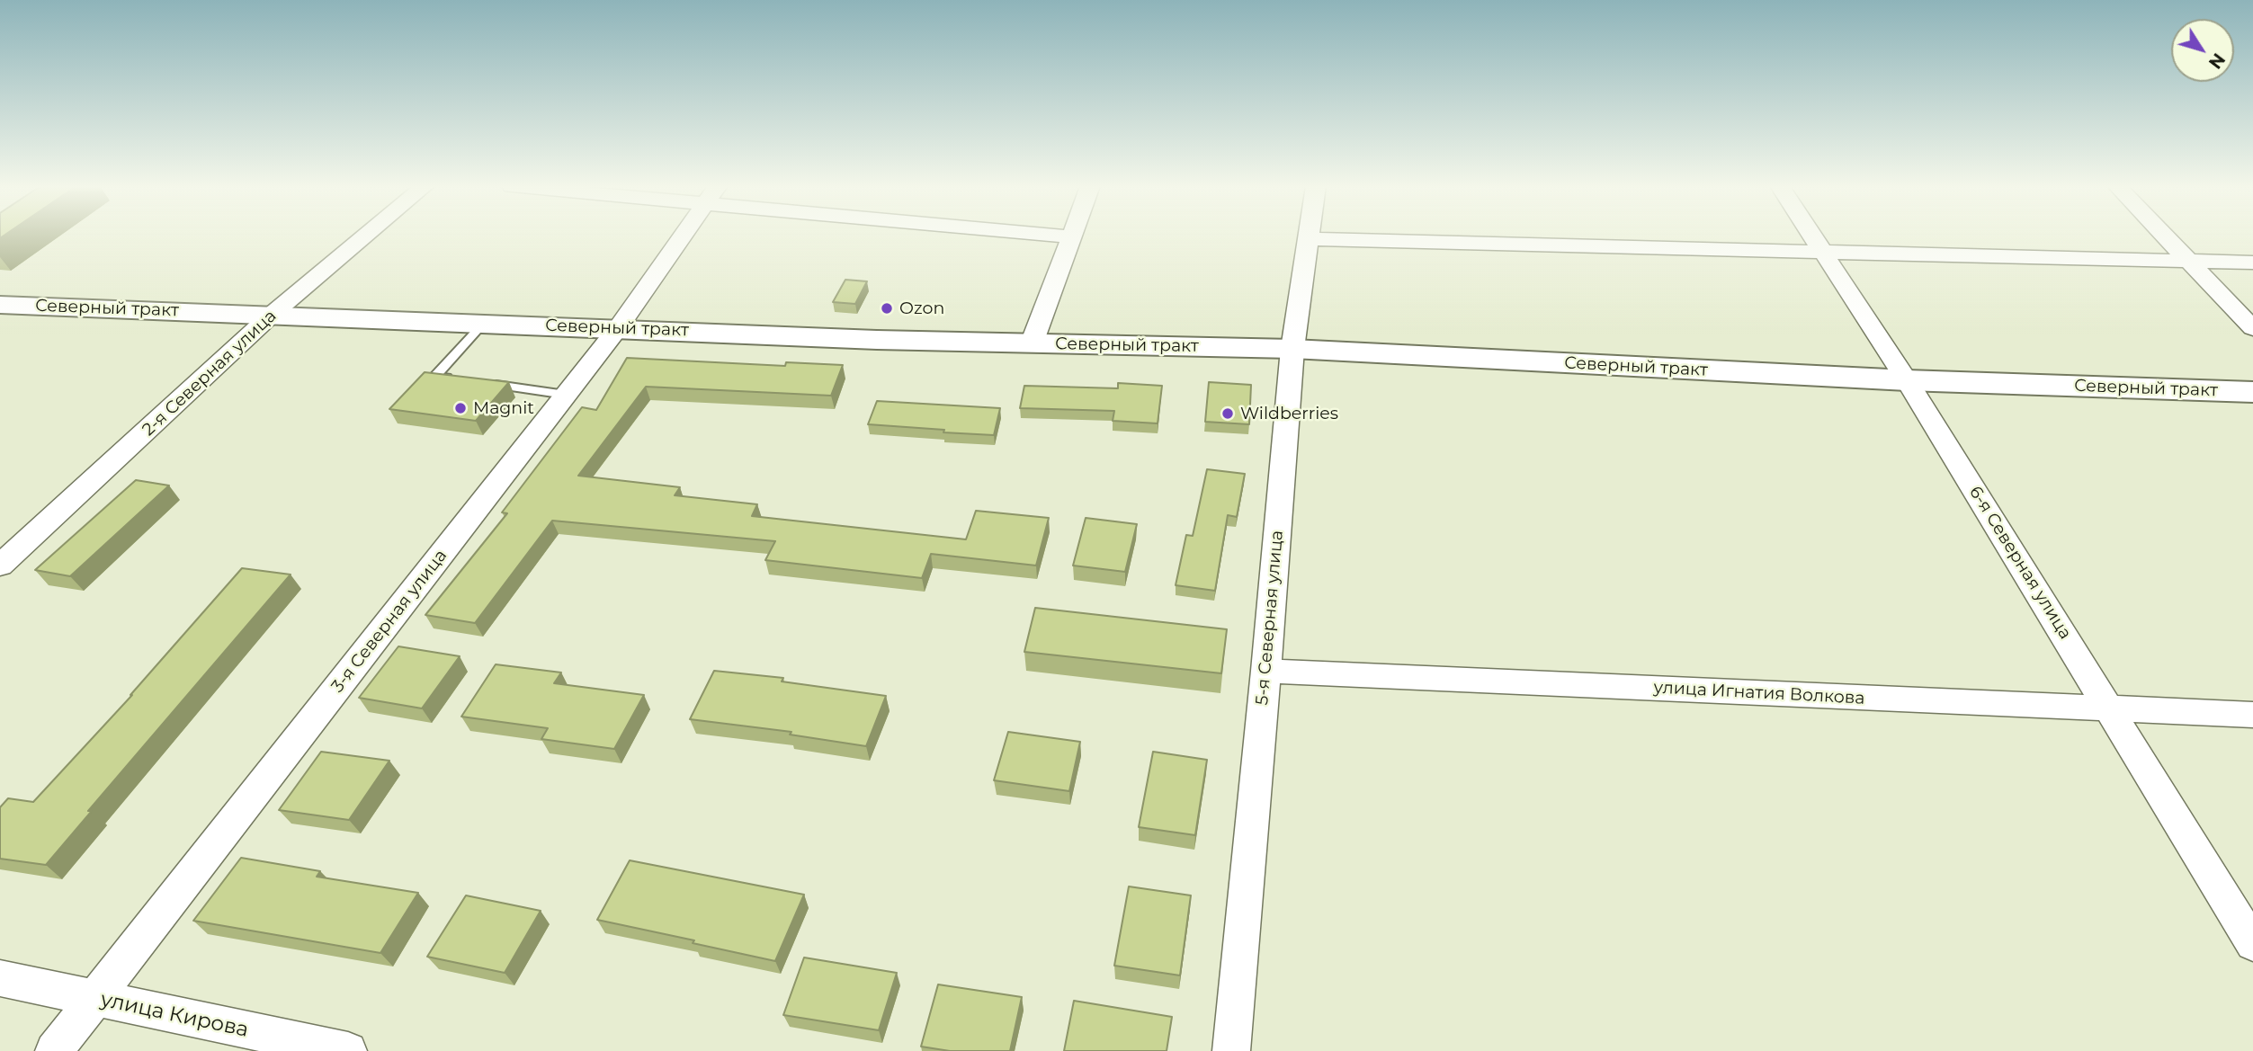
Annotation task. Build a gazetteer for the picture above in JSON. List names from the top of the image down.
{
  "streets": {
    "street": [
      "Северный тракт",
      "2-я Северная улица",
      "6-я Северная улица",
      "5-я Северная улица",
      "3-я Северная улица",
      "улица Игнатия Волкова",
      "улица Кирова"
    ]
  },
  "crossings": [
    ["Северный тракт", "2-я Северная улица"],
    ["Северный тракт", "6-я Северная улица"],
    ["Северный тракт", "5-я Северная улица"],
    ["Северный тракт", "3-я Северная улица"],
    ["6-я Северная улица", "улица Игнатия Волкова"],
    ["5-я Северная улица", "улица Игнатия Волкова"],
    ["3-я Северная улица", "улица Кирова"]
  ],
  "places": ["Ozon", "Magnit", "Wildberries"],
  "north": "bottom right"
}
